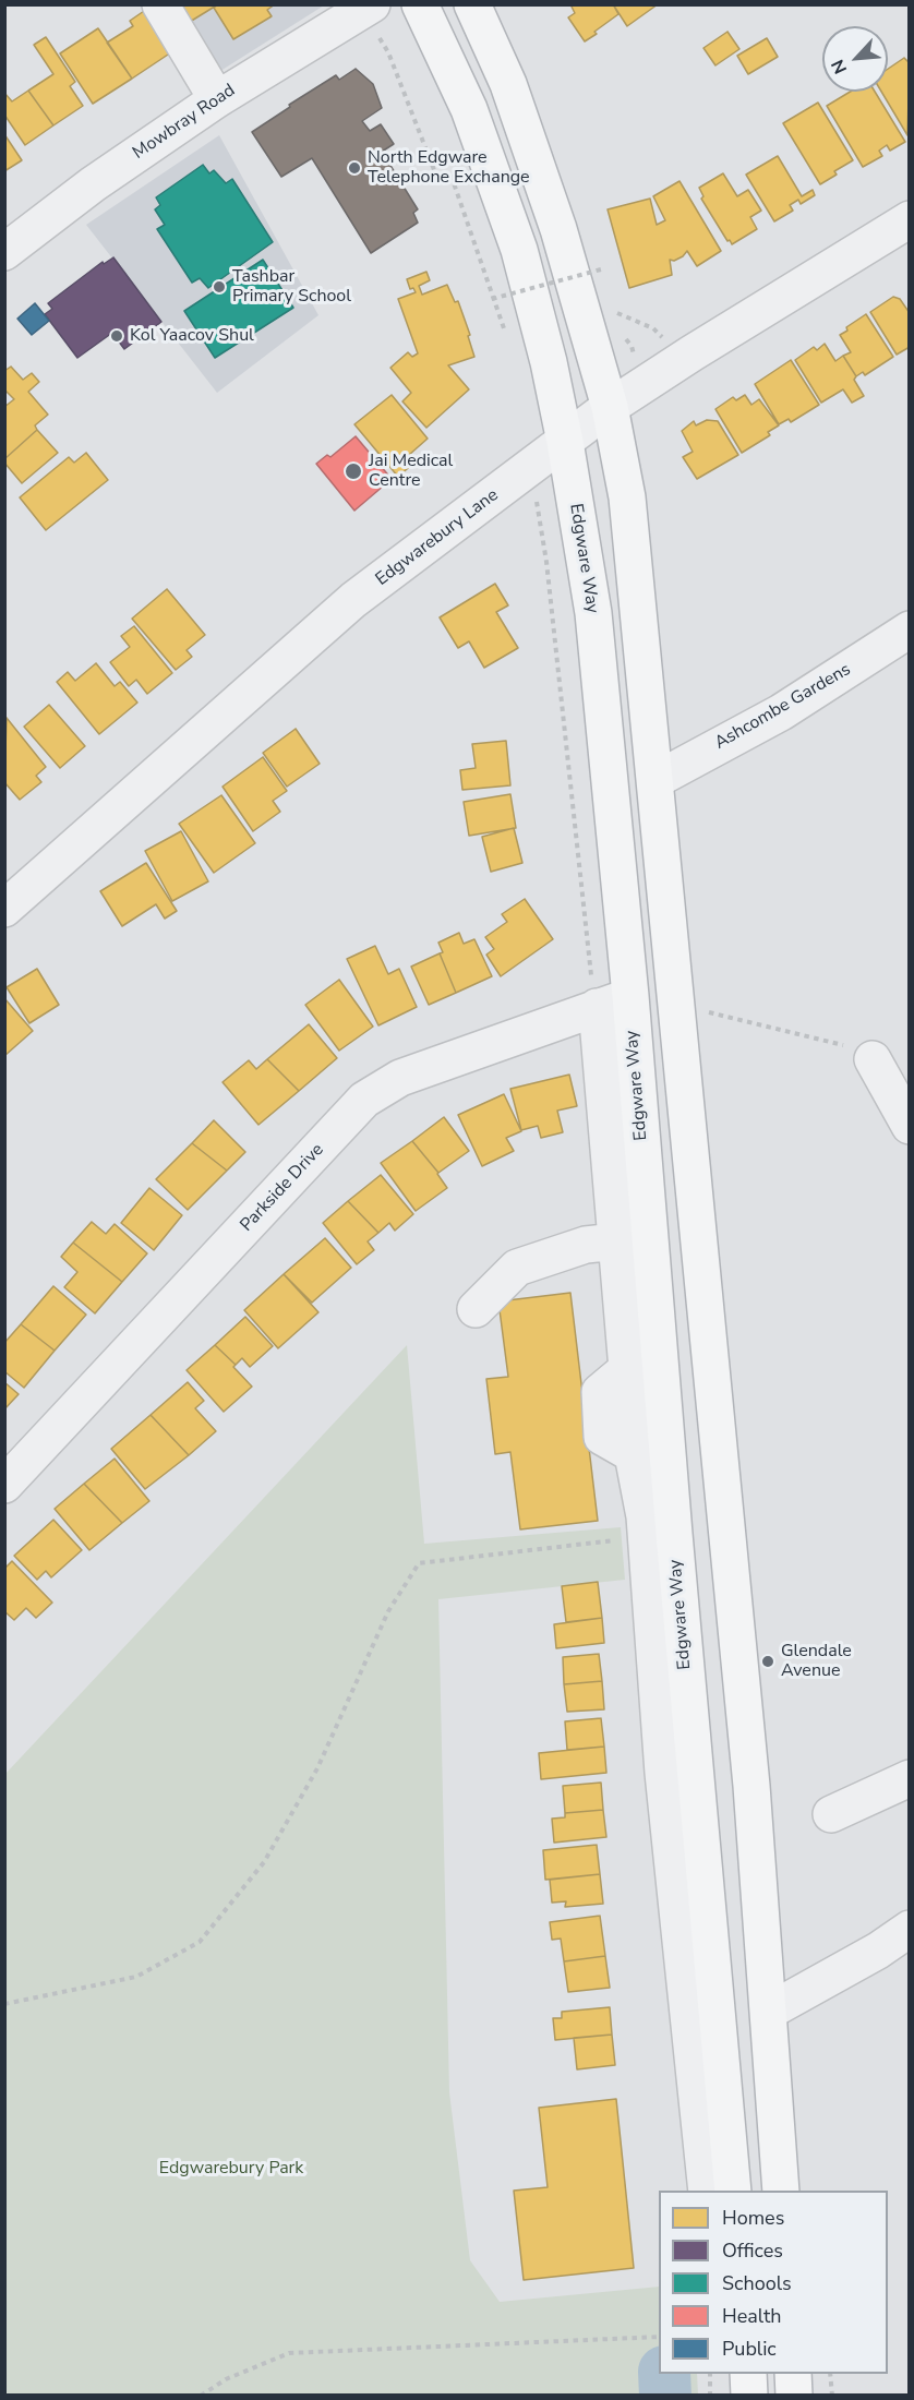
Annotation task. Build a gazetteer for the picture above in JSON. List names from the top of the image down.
{
  "streets": {
    "highway": ["Edgware Way"],
    "street": [
      "Mowbray Road",
      "Edgwarebury Lane",
      "Ashcombe Gardens",
      "Parkside Drive"
    ]
  },
  "crossings": [
    ["Edgwarebury Lane", "Edgware Way"],
    ["Edgware Way", "Parkside Drive"]
  ],
  "parks": ["Edgwarebury Park"],
  "places": [
    "North Edgware Telephone Exchange",
    "Tashbar Primary School",
    "Kol Yaacov Shul",
    "Jai Medical Centre",
    "Glendale Avenue"
  ],
  "legend": [
    "Homes",
    "Offices",
    "Schools",
    "Health",
    "Public"
  ],
  "north": "bottom left"
}
